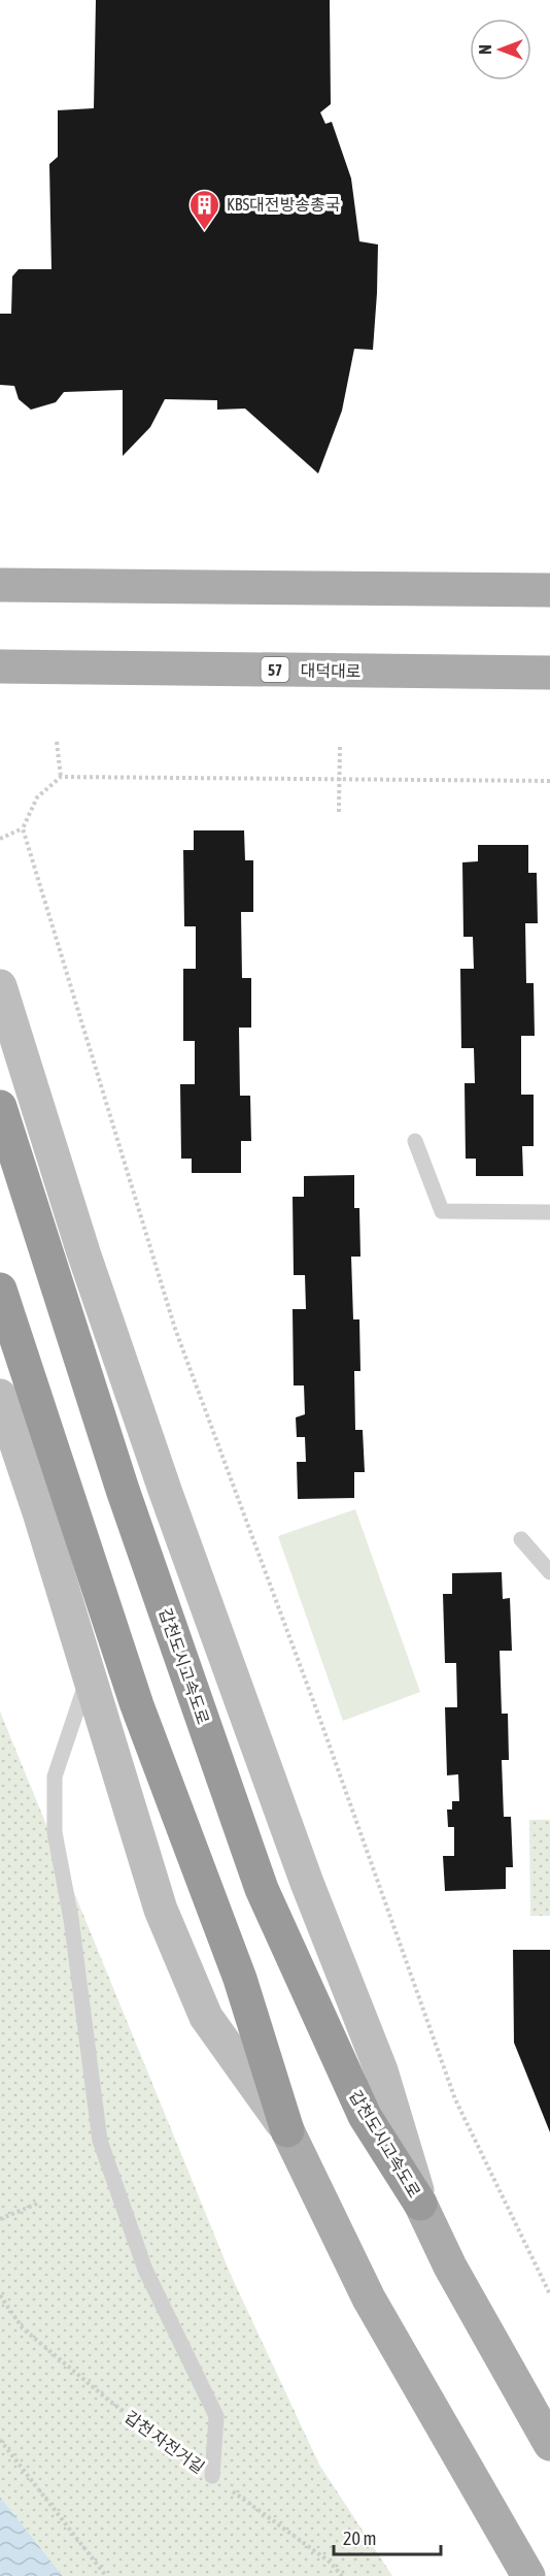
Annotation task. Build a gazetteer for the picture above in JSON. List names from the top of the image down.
{
  "streets": {
    "highway": ["갑천도시고속도로"],
    "main road": ["57", "대덕대로"],
    "path": ["갑천 자전거길"]
  },
  "places": {
    "building": ["KBS대전방송총국"]
  },
  "scale_bar": "20 m",
  "north": "left"
}
